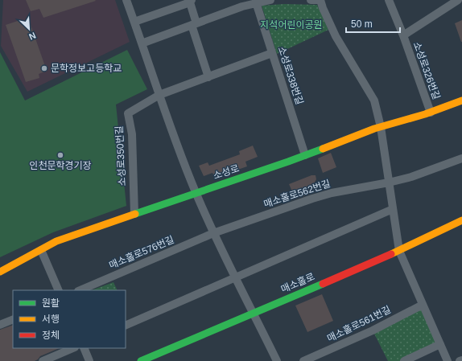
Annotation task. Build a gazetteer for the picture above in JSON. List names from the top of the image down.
{
  "streets": {
    "street": [
      "소성로326번길",
      "소성로338번길",
      "소성로350번길",
      "소성로",
      "매소홀로562번길",
      "매소홀로576번길",
      "매소홀로",
      "매소홀로561번길"
    ]
  },
  "crossings": [
    ["소성로326번길", "소성로"],
    ["소성로338번길", "소성로350번길"],
    ["소성로338번길", "소성로"],
    ["소성로350번길", "소성로"],
    ["매소홀로562번길", "매소홀로576번길"]
  ],
  "parks": ["지석어린이공원"],
  "places": ["문학정보고등학교", "인천문학경기장"],
  "legend": ["원활", "서행", "정체"],
  "scale_bar": "50 m",
  "north": "bottom right"
}
